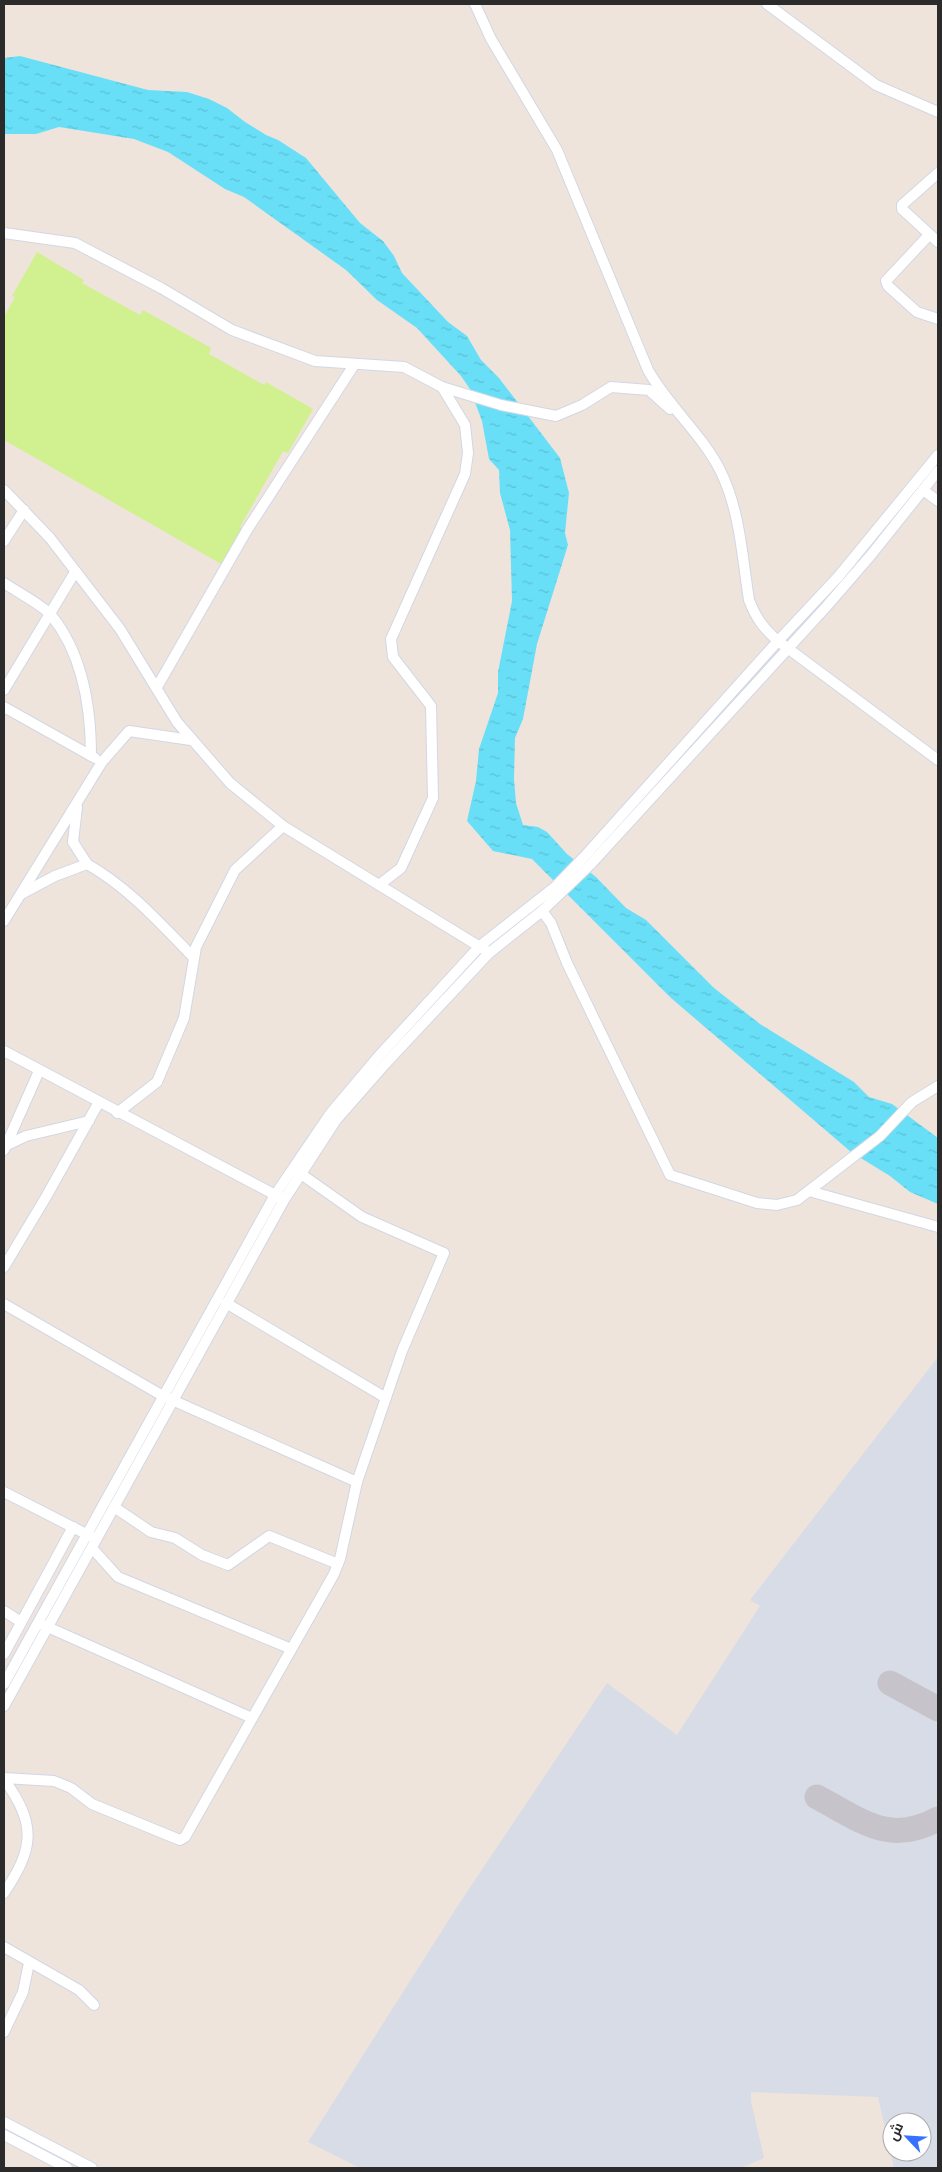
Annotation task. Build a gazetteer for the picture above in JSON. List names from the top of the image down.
{
  "north": "top left"
}
